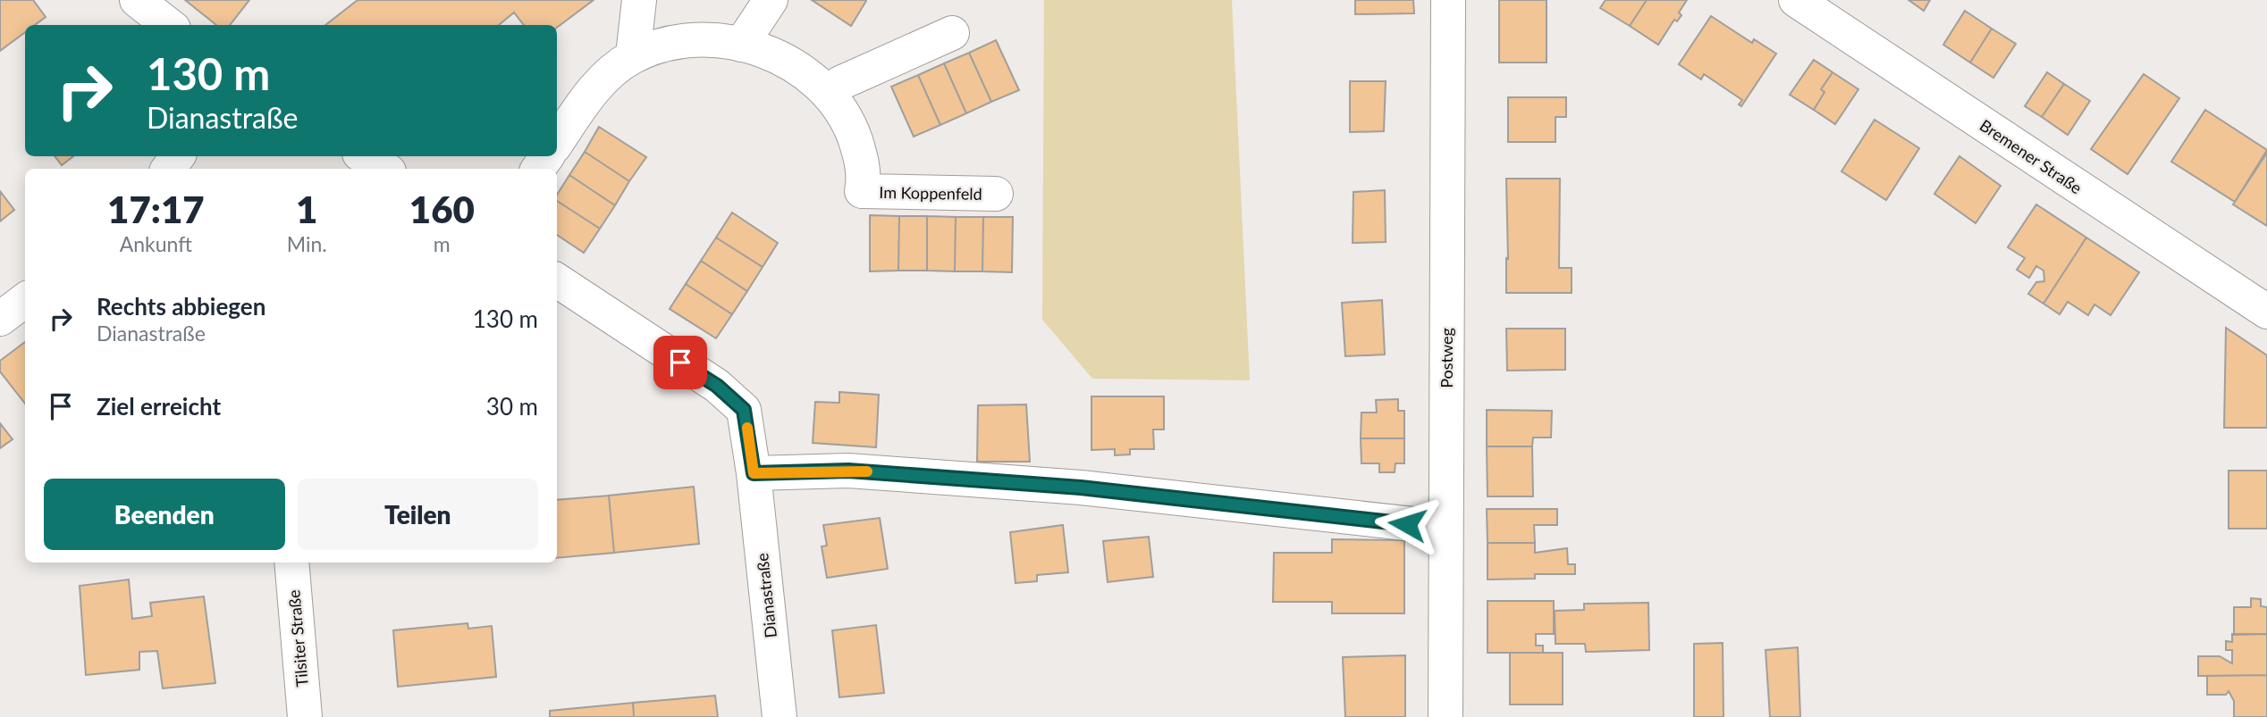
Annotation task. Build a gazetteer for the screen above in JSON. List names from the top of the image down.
{
  "streets": {
    "street": [
      "Bremener Straße",
      "Im Koppenfeld",
      "Postweg",
      "Dianastraße",
      "Tilsiter Straße"
    ]
  },
  "page": {
    "turn": ["130 m", "Dianastraße"],
    "eta": [
      "17:17",
      "Ankunft",
      "1",
      "Min.",
      "160",
      "m"
    ],
    "list": [
      {
        "name": "Rechts abbiegen",
        "note": "Dianastraße",
        "value": "130 m"
      },
      {
        "name": "Ziel erreicht",
        "value": "30 m"
      }
    ],
    "buttons": ["Beenden", "Teilen"]
  }
}
